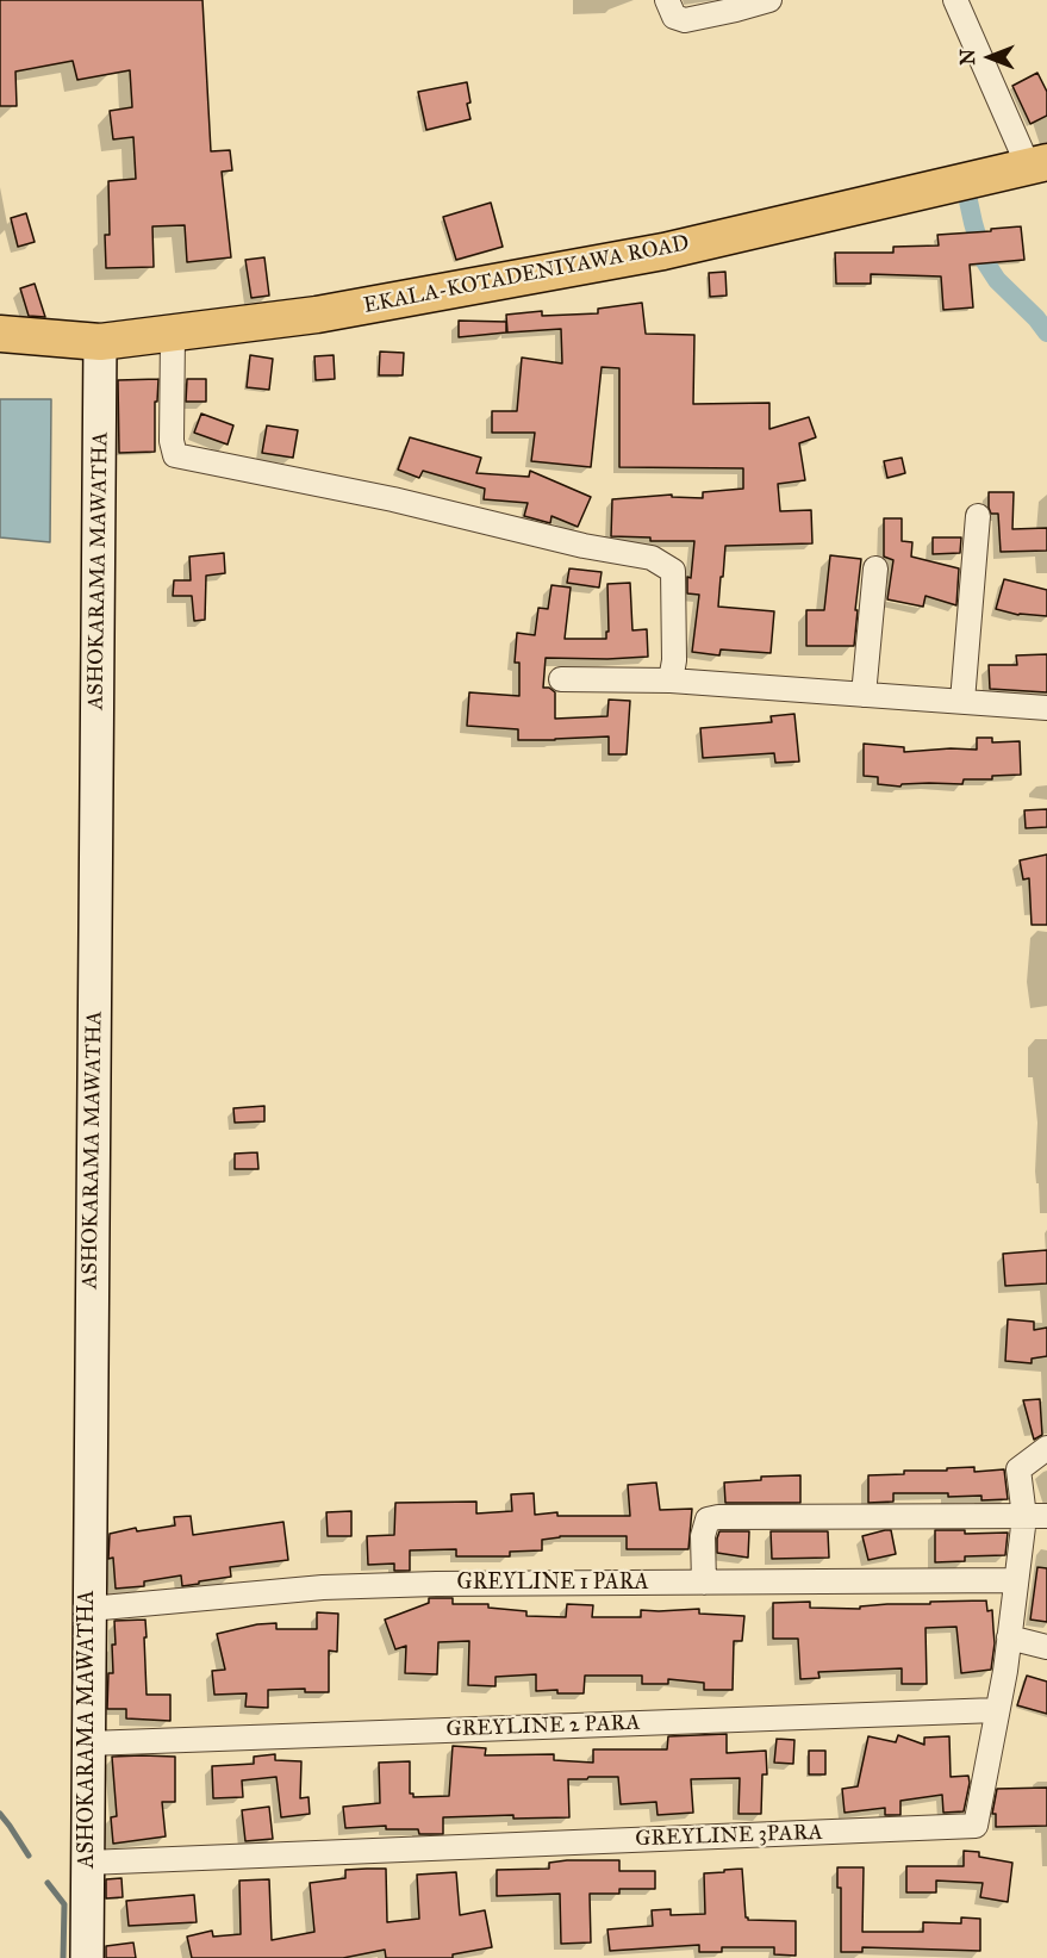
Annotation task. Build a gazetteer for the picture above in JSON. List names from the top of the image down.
{
  "streets": {
    "main road": ["EKALA-KOTADENIYAWA ROAD"],
    "street": [
      "ASHOKARAMA MAWATHA",
      "GREYLINE 1 PARA",
      "GREYLINE 2 PARA",
      "GREYLINE 3PARA"
    ]
  },
  "crossings": [
    ["EKALA-KOTADENIYAWA ROAD", "ASHOKARAMA MAWATHA"],
    ["ASHOKARAMA MAWATHA", "GREYLINE 1 PARA"],
    ["ASHOKARAMA MAWATHA", "GREYLINE 2 PARA"],
    ["ASHOKARAMA MAWATHA", "GREYLINE 3PARA"],
    ["GREYLINE 1 PARA", "GREYLINE 3PARA"],
    ["GREYLINE 2 PARA", "GREYLINE 3PARA"]
  ],
  "north": "left"
}
